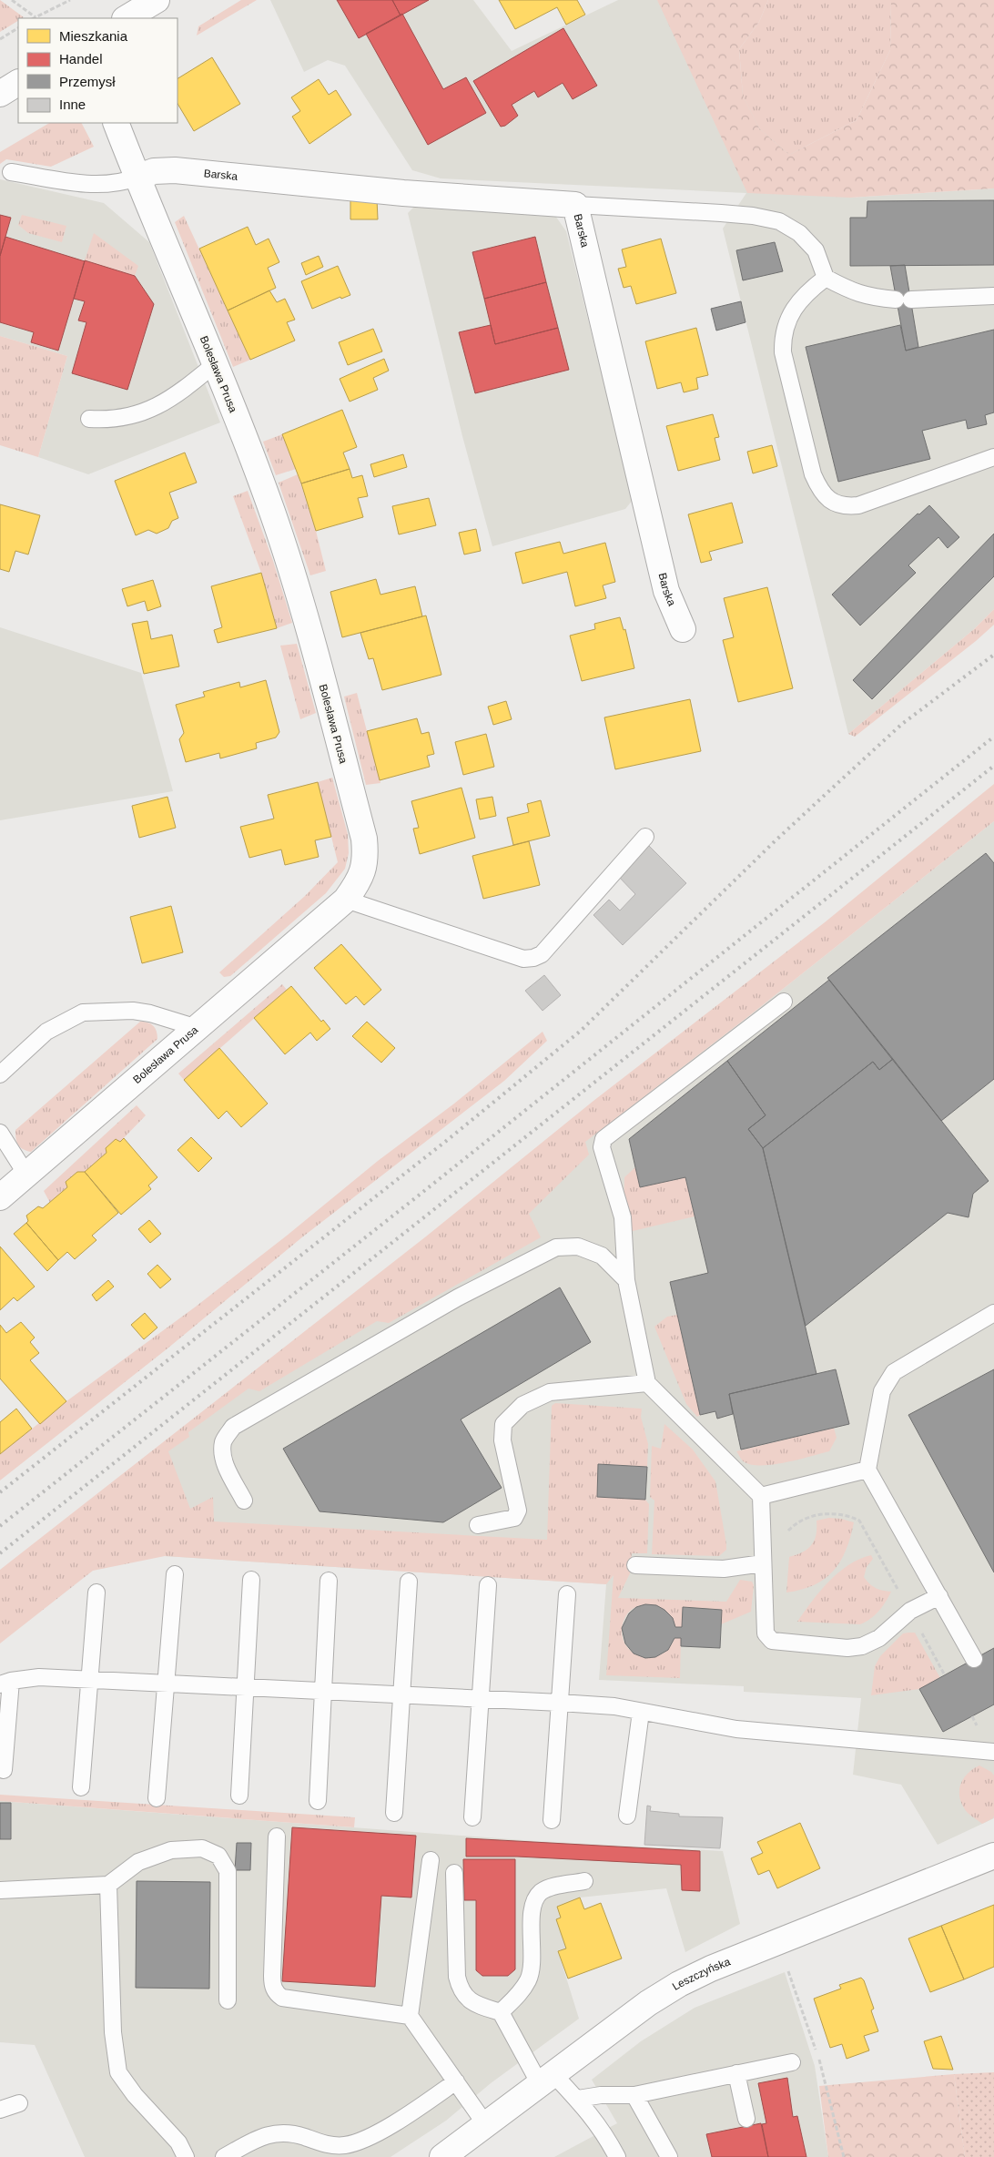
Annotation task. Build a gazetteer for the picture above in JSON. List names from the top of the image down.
{
  "streets": {
    "street": ["Barska", "Bolesława Prusa", "Leszczyńska"]
  },
  "crossings": [
    ["Barska", "Bolesława Prusa"]
  ],
  "legend": [
    "Mieszkania",
    "Handel",
    "Przemysł",
    "Inne"
  ]
}
